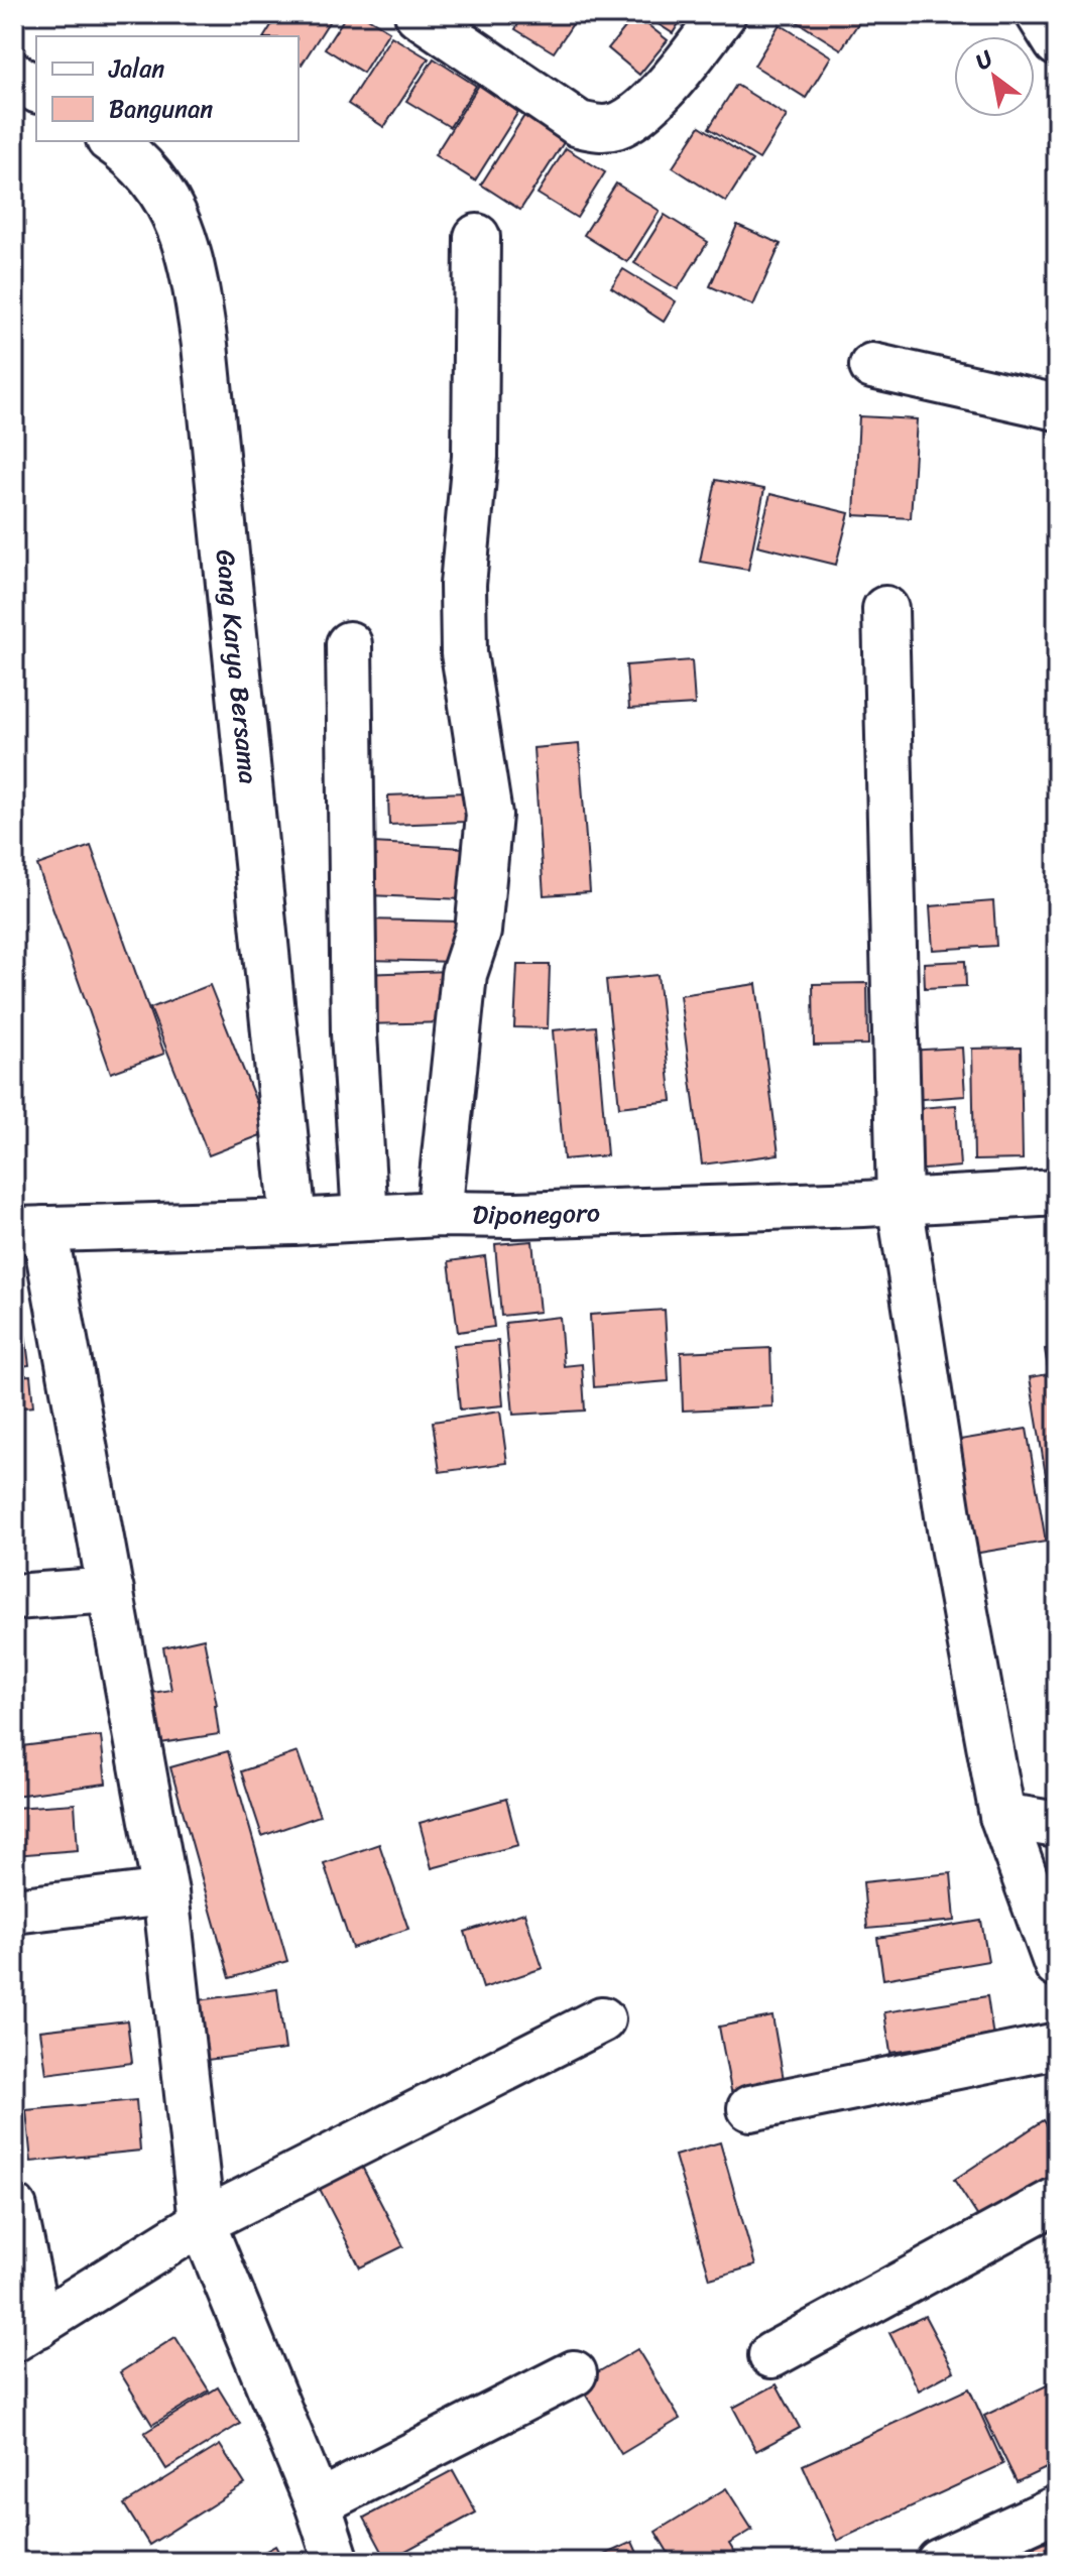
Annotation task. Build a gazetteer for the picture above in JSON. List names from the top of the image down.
{
  "streets": {
    "street": ["Gang Karya Bersama", "Diponegoro"]
  },
  "crossings": [
    ["Gang Karya Bersama", "Diponegoro"]
  ],
  "legend": ["Jalan", "Bangunan"],
  "north": "top left"
}
